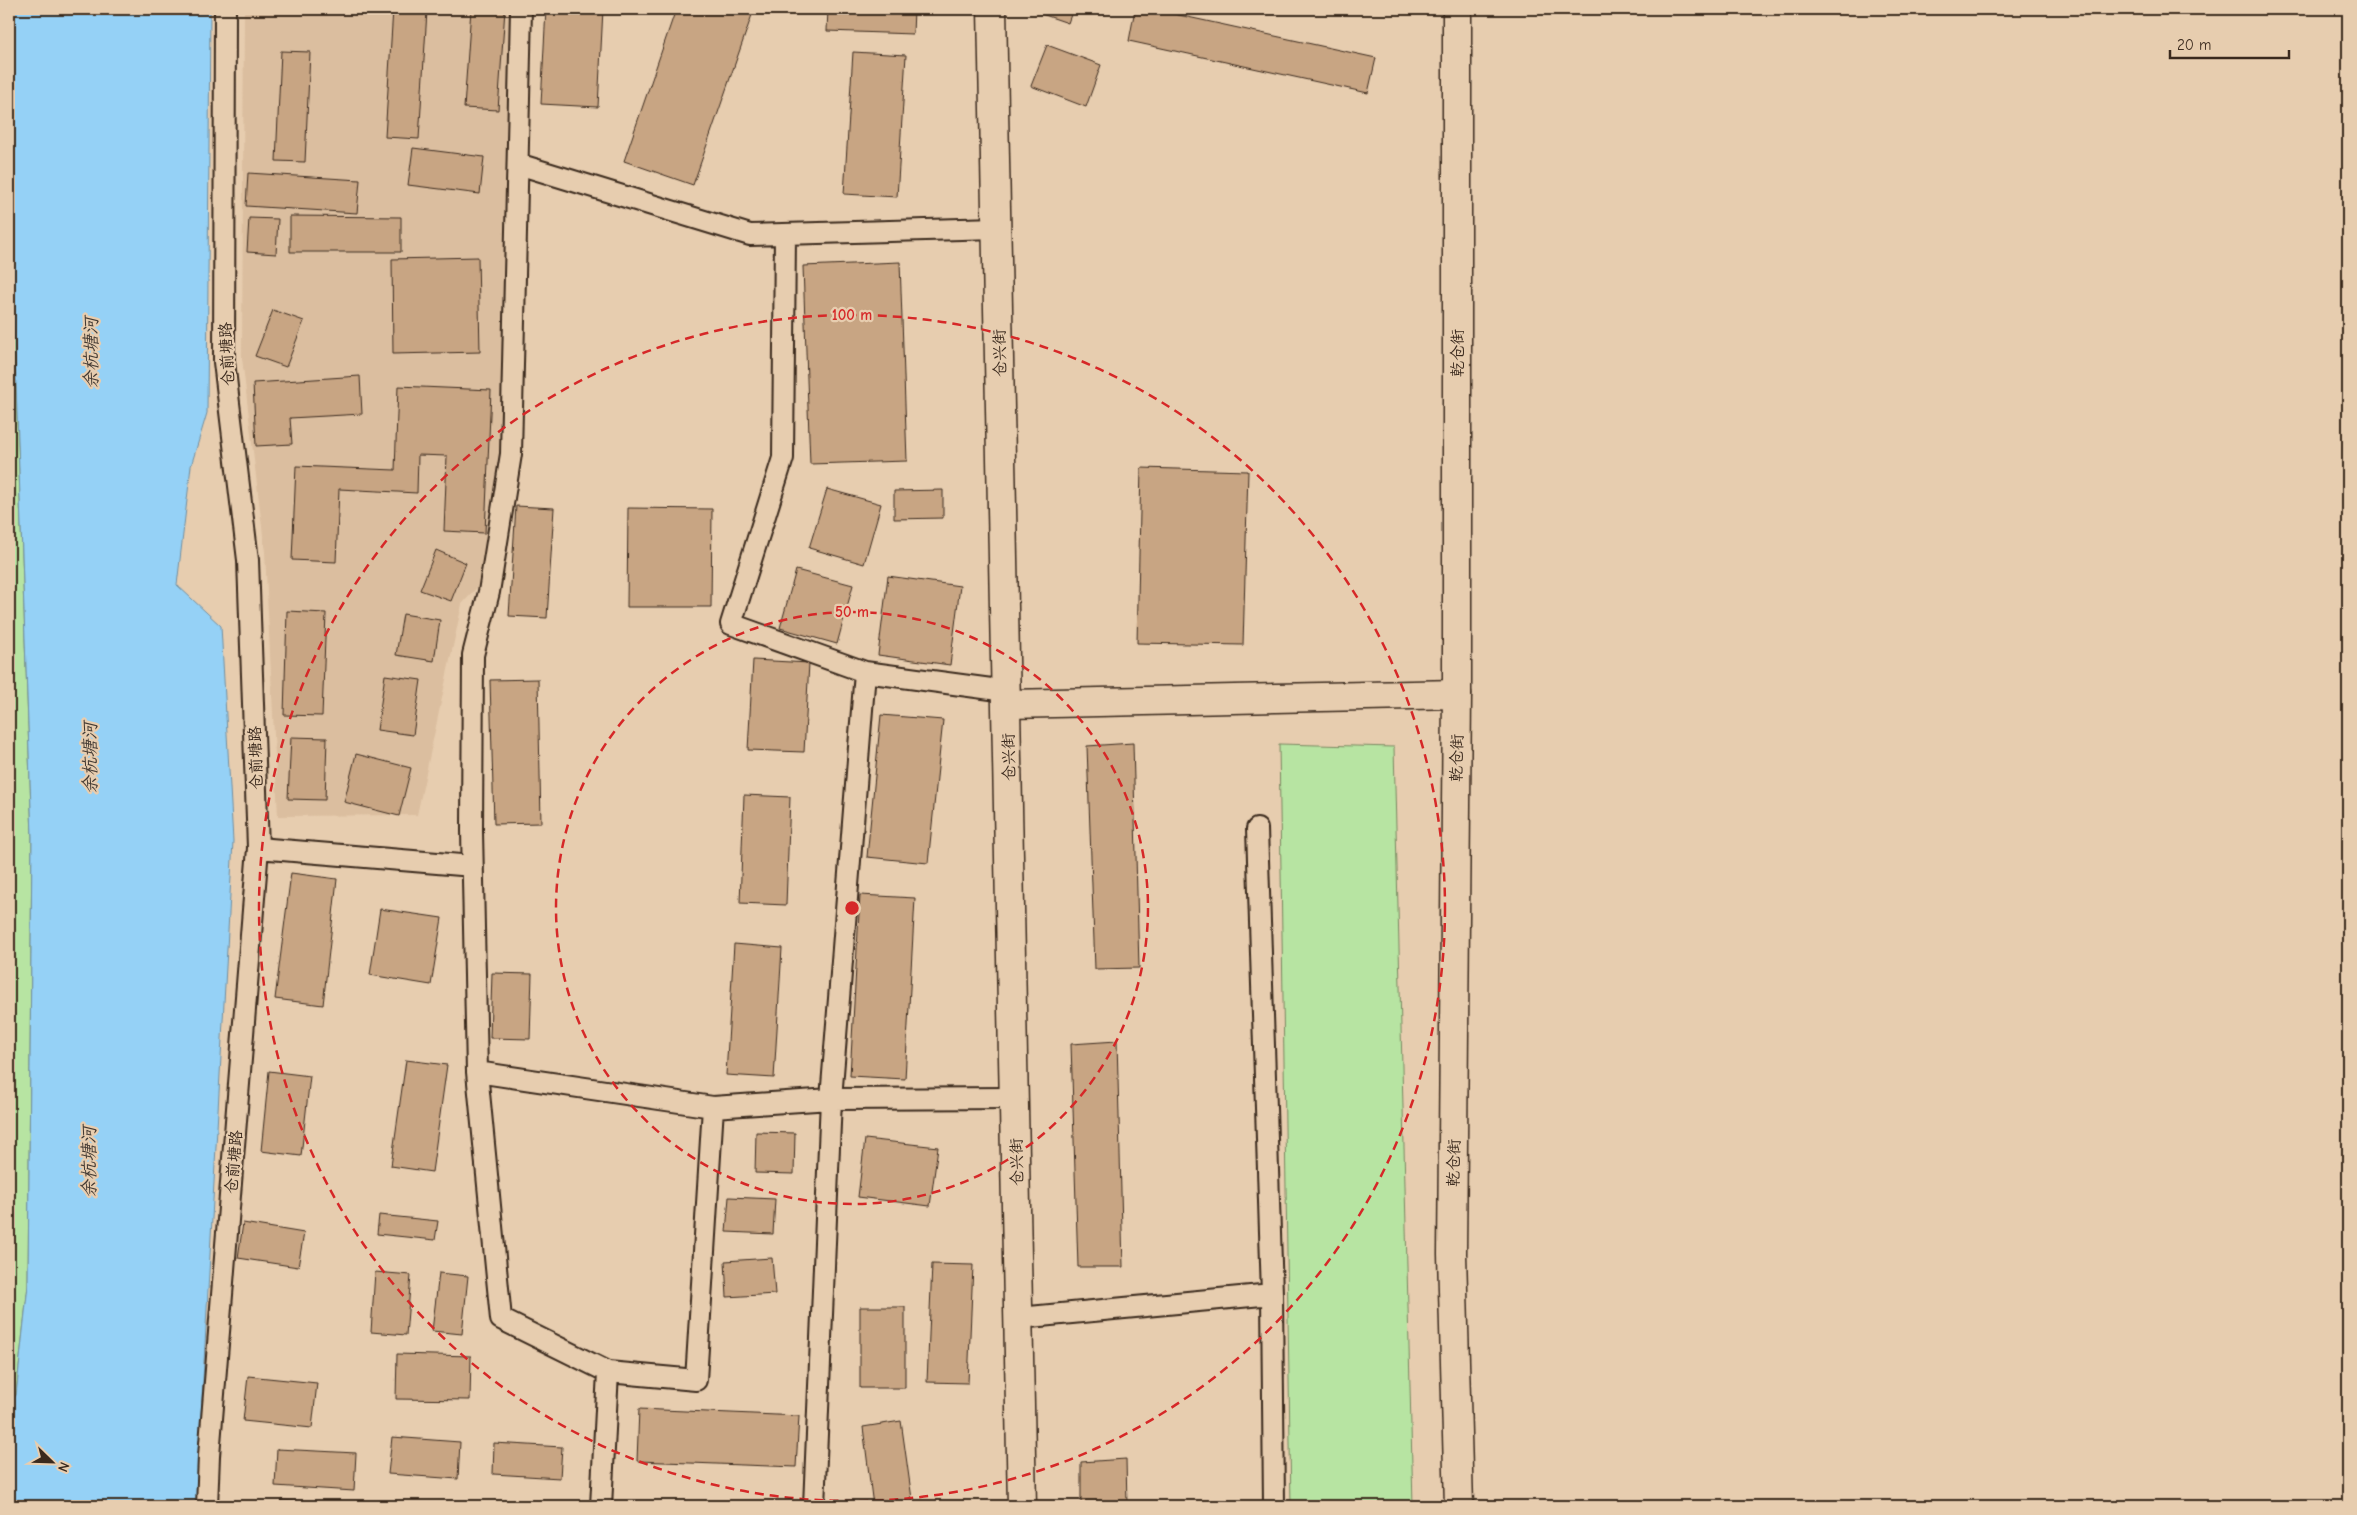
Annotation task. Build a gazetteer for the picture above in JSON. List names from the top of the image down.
{
  "streets": {
    "street": ["仓兴街", "乾仓街"],
    "lane": ["仓前塘路"]
  },
  "water": ["余杭塘河"],
  "scale_bar": "20 m",
  "north": "bottom right",
  "rings": ["100 m", "50 m"]
}
